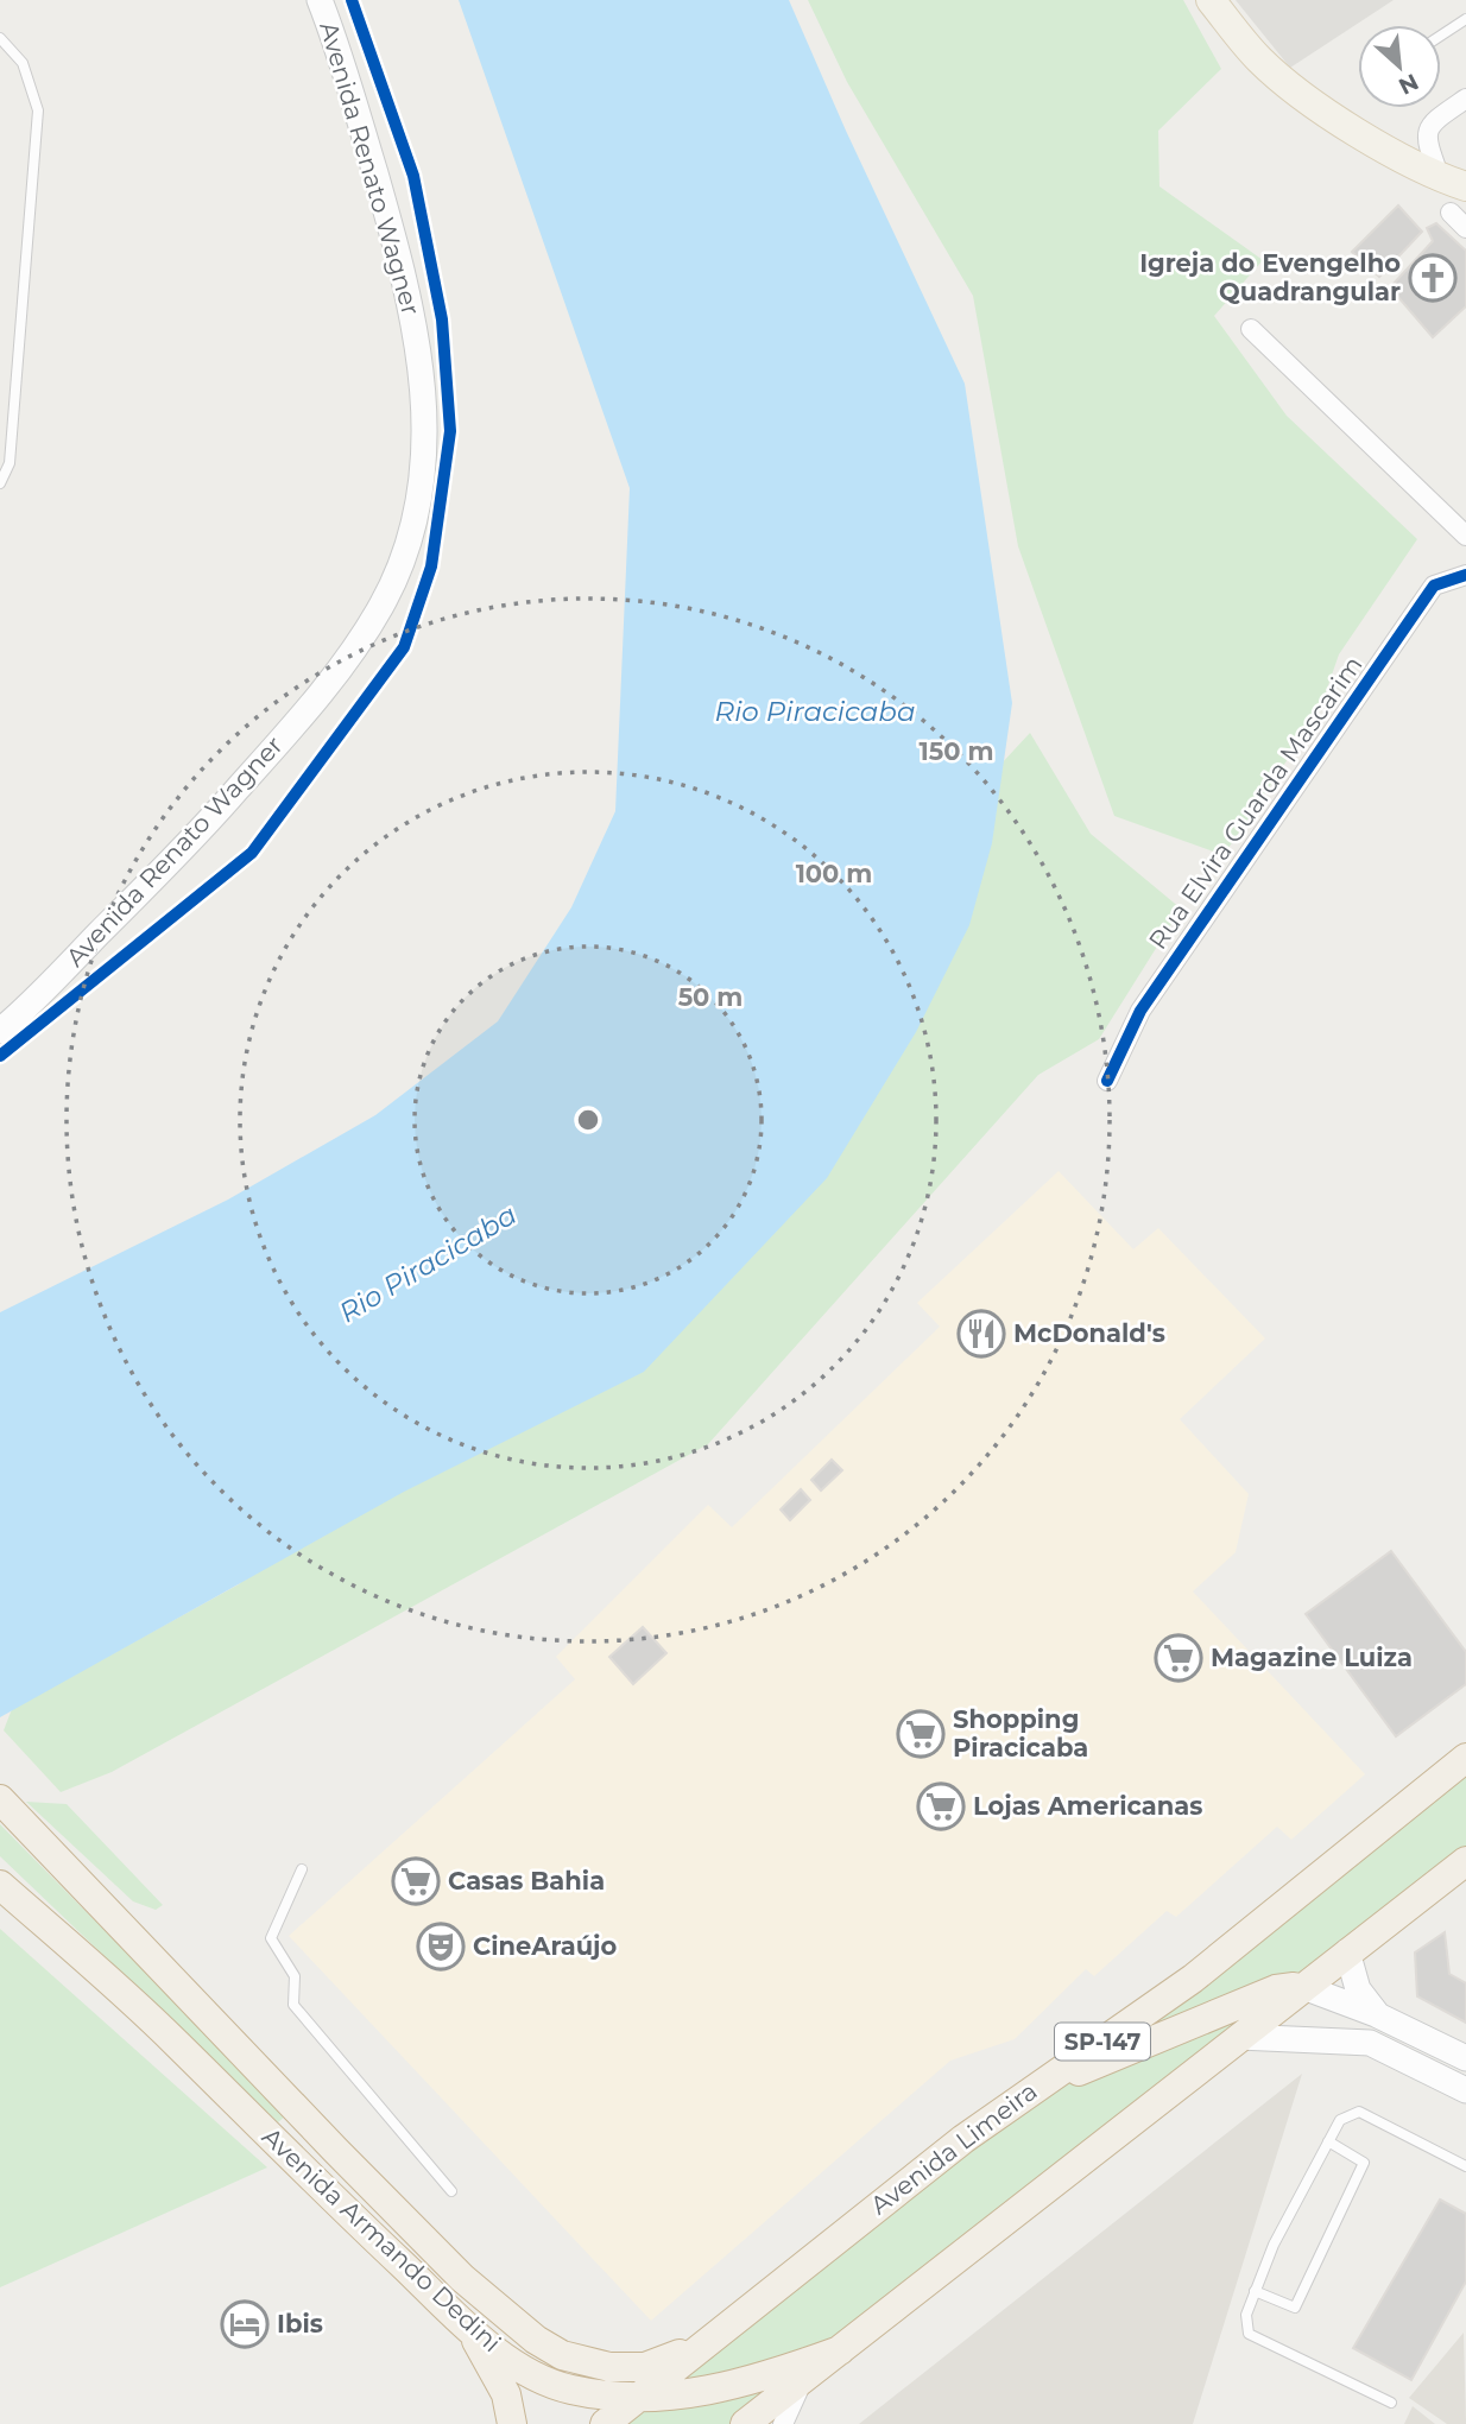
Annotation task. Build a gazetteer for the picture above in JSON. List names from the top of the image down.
{
  "streets": {
    "highway": ["SP-147", "Avenida Limeira", "Avenida Armando Dedini"],
    "main road": ["Avenida Renato Wagner"],
    "street": ["Rua Elvira Guarda Mascarim"]
  },
  "crossings": [
    ["SP-147", "Avenida Armando Dedini"],
    ["Avenida Limeira", "Avenida Armando Dedini"]
  ],
  "water": ["Rio Piracicaba"],
  "places": {
    "church": ["Igreja do Evengelho Quadrangular"],
    "restaurant": ["McDonald's"],
    "supermarket": [
      "Magazine Luiza",
      "Shopping Piracicaba",
      "Lojas Americanas",
      "Casas Bahia"
    ],
    "theatre": ["CineAraújo"],
    "hotel": ["Ibis"]
  },
  "north": "bottom right",
  "rings": ["150 m", "100 m", "50 m"]
}
